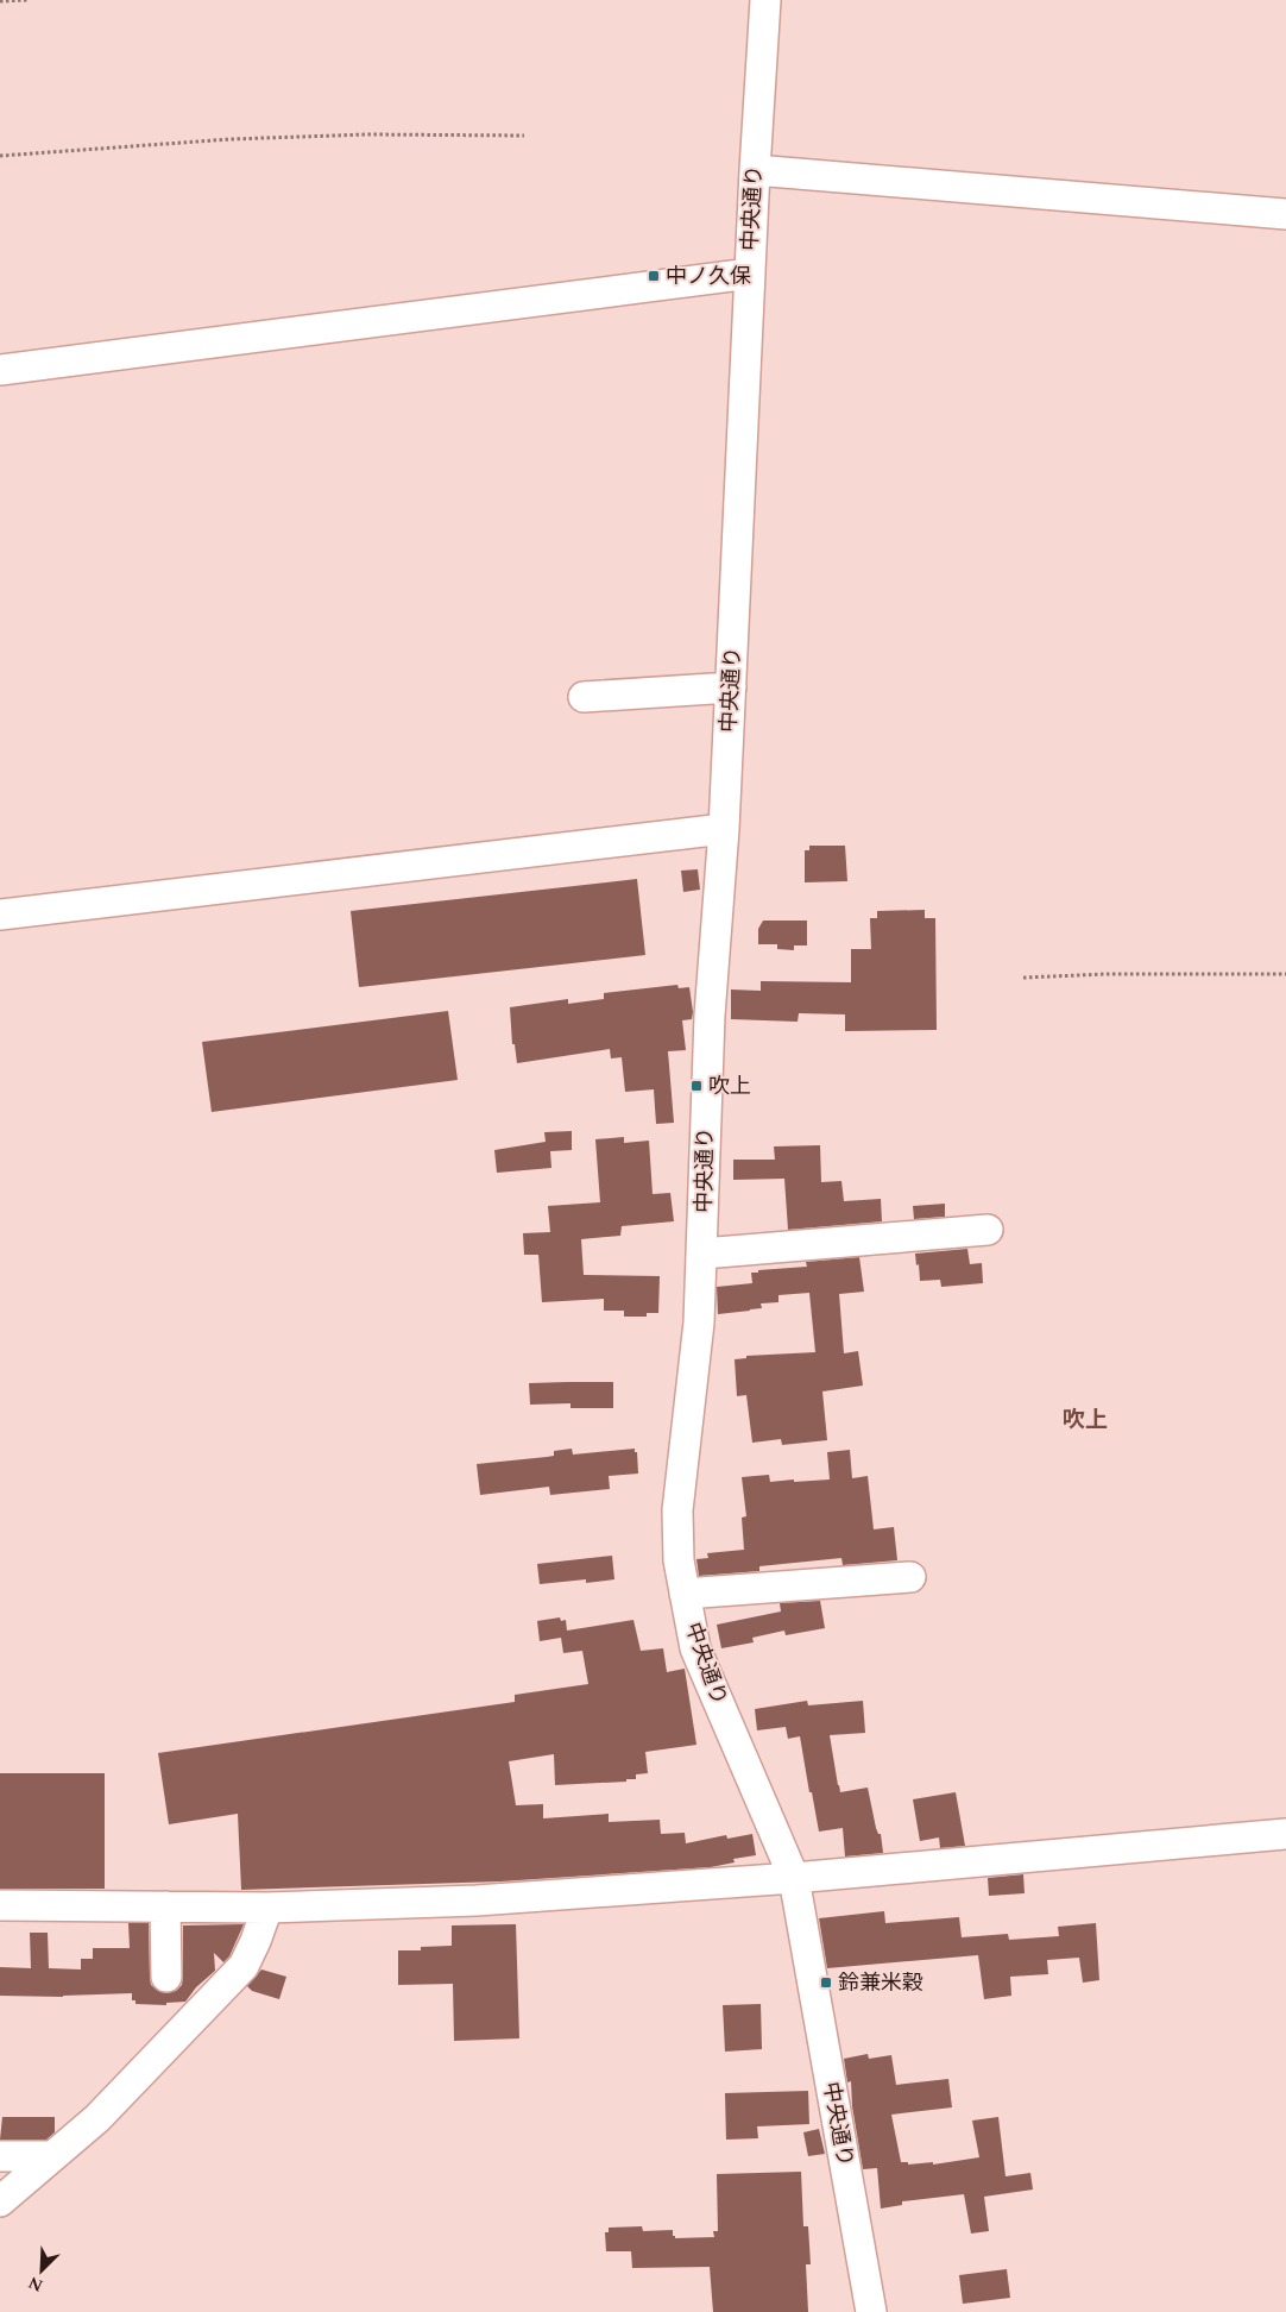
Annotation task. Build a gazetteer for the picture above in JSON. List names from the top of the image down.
{
  "streets": {
    "street": ["中央通り"]
  },
  "districts": ["吹上"],
  "places": {
    "transit": ["中ノ久保", "吹上", "鈴兼米穀"]
  },
  "north": "bottom left"
}
